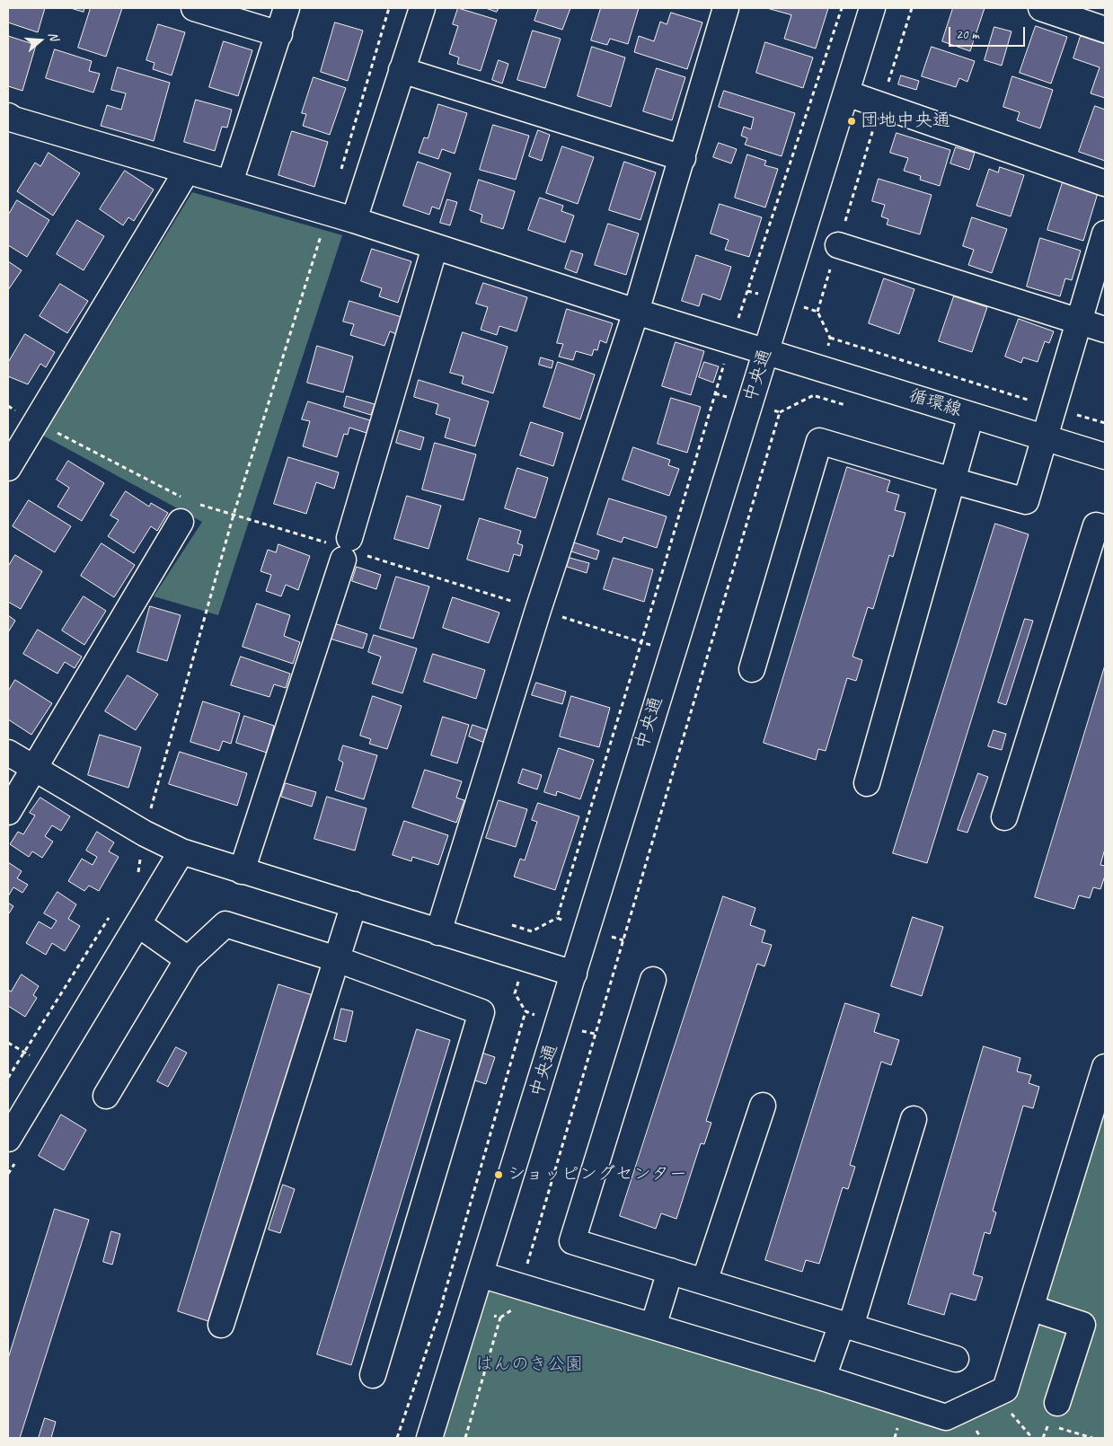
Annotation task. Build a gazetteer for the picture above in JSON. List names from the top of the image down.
{
  "streets": {
    "street": ["中央通", "循環線"]
  },
  "crossings": [
    ["中央通", "循環線"]
  ],
  "parks": ["はんのき公園"],
  "places": ["団地中央通", "ショッピングセンター"],
  "scale_bar": "20 m",
  "north": "right"
}
